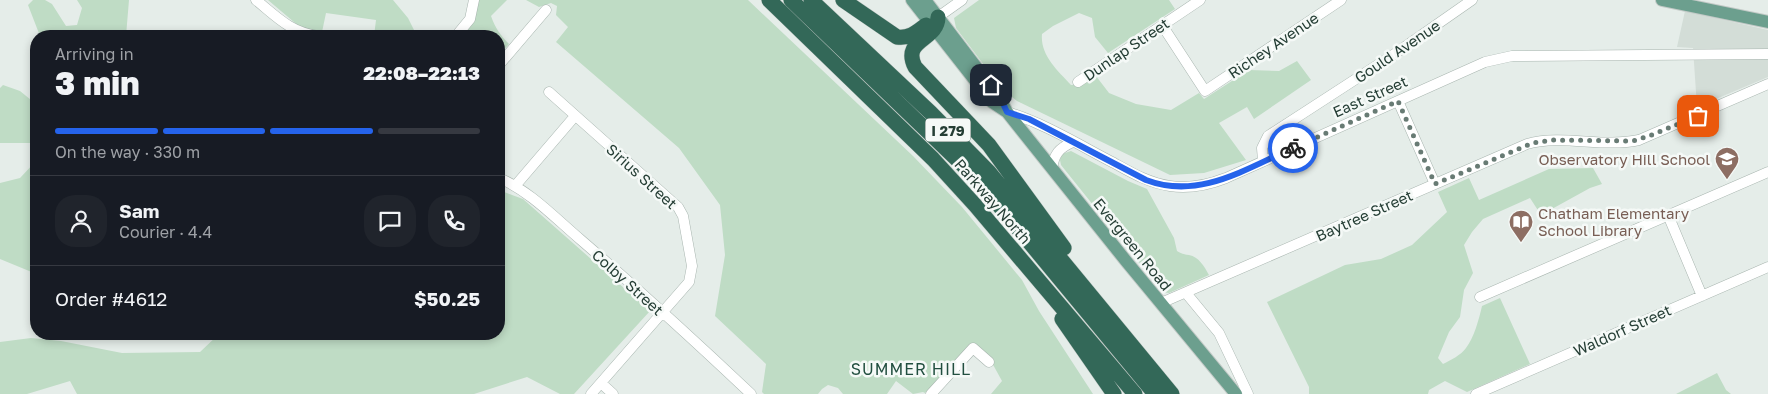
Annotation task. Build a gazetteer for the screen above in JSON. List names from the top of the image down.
{
  "streets": {
    "highway": ["I 279", "Parkway North"],
    "main road": ["East Street", "Evergreen Road"],
    "street": [
      "Richey Avenue",
      "Dunlap Street",
      "Gould Avenue",
      "Sirius Street",
      "Baytree Street",
      "Colby Street",
      "Waldorf Street"
    ]
  },
  "crossings": [
    ["Richey Avenue", "Dunlap Street"],
    ["Gould Avenue", "East Street"],
    ["East Street", "Evergreen Road"],
    ["Sirius Street", "Colby Street"],
    ["Baytree Street", "Evergreen Road"]
  ],
  "districts": ["SUMMER HILL"],
  "places": {
    "school or university": ["Observatory Hill School"],
    "library": ["Chatham Elementary School Library"]
  },
  "page": {
    "heading": ["3 min", "Arriving in", "22:08–22:13"],
    "panel": [
      "Sam",
      "Courier · 4.4",
      "Order #4612",
      "$50.25"
    ],
    "bar": "On the way · 330 m"
  }
}
